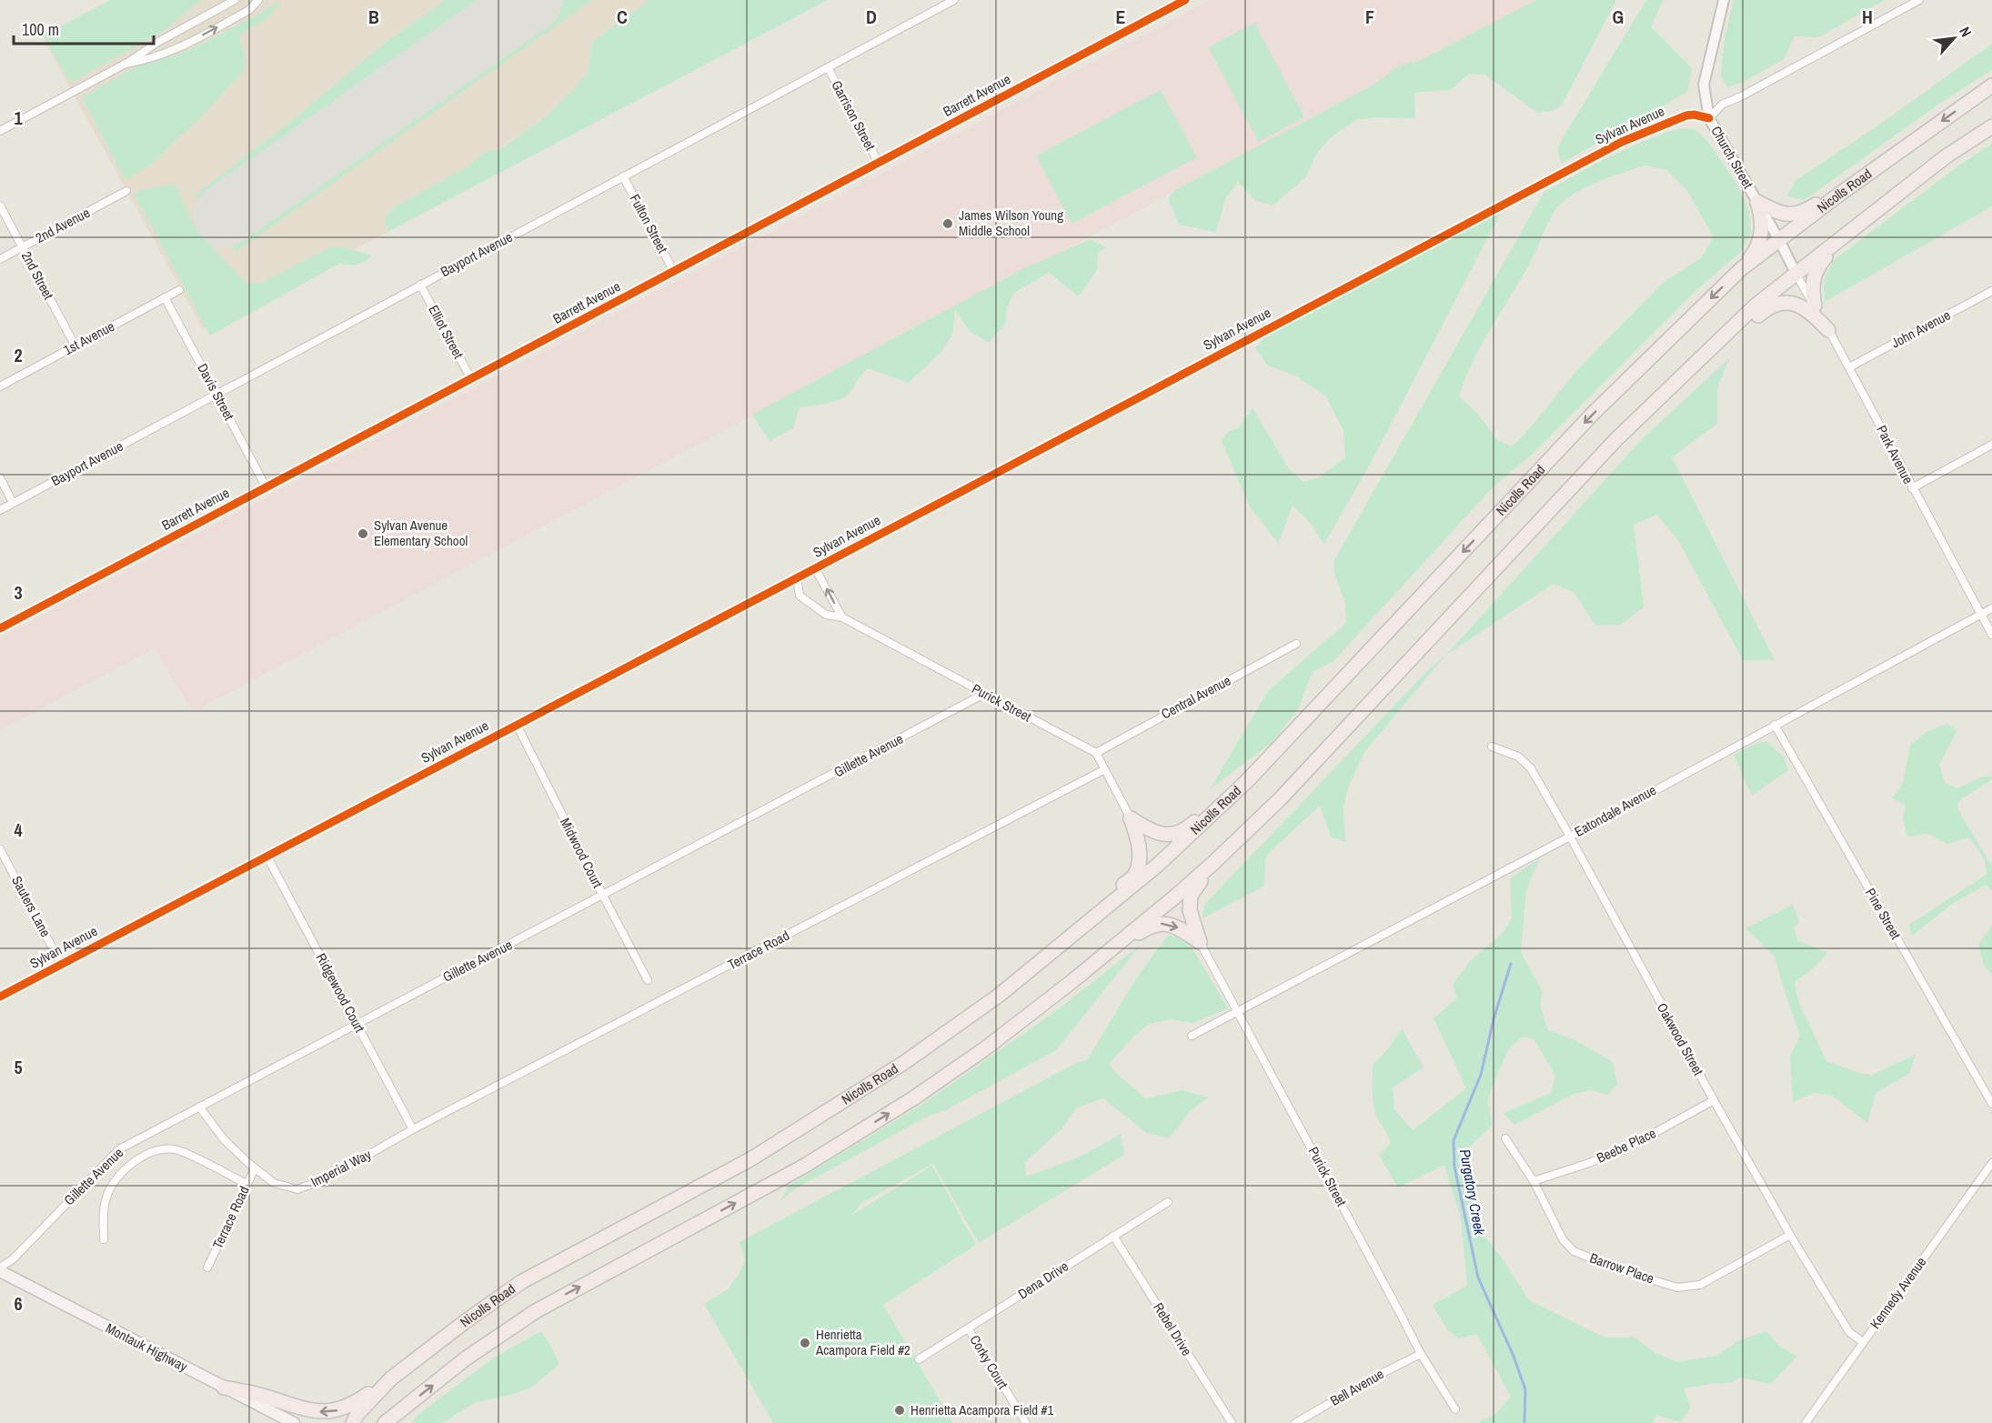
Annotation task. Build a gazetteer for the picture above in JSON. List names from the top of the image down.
{
  "streets": {
    "highway": ["Nicolls Road"],
    "main road": ["Montauk Highway"],
    "street": [
      "Barrett Avenue",
      "Garrison Street",
      "Sylvan Avenue",
      "Church Street",
      "Fulton Street",
      "2nd Avenue",
      "Bayport Avenue",
      "2nd Street",
      "John Avenue",
      "Elliot Street",
      "1st Avenue",
      "Davis Street",
      "Park Avenue",
      "Central Avenue",
      "Purick Street",
      "Gillette Avenue",
      "Eatondale Avenue",
      "Midwood Court",
      "Sauters Lane",
      "Pine Street",
      "Terrace Road",
      "Ridgewood Court",
      "Oakwood Street",
      "Beebe Place",
      "Imperial Way",
      "Barrow Place",
      "Dena Drive",
      "Kennedy Avenue",
      "Rebel Drive",
      "Corky Court",
      "Bell Avenue"
    ]
  },
  "crossings": [
    ["Barrett Avenue", "Garrison Street"],
    ["Barrett Avenue", "Fulton Street"],
    ["Barrett Avenue", "Elliot Street"],
    ["Barrett Avenue", "Davis Street"],
    ["Garrison Street", "Bayport Avenue"],
    ["Sylvan Avenue", "Church Street"],
    ["Sylvan Avenue", "Purick Street"],
    ["Sylvan Avenue", "Midwood Court"],
    ["Sylvan Avenue", "Sauters Lane"],
    ["Sylvan Avenue", "Ridgewood Court"],
    ["Church Street", "Nicolls Road"],
    ["Church Street", "Park Avenue"],
    ["Fulton Street", "Bayport Avenue"],
    ["2nd Avenue", "2nd Street"],
    ["Bayport Avenue", "Elliot Street"],
    ["Bayport Avenue", "Davis Street"],
    ["2nd Street", "1st Avenue"],
    ["John Avenue", "Park Avenue"],
    ["1st Avenue", "Davis Street"],
    ["Park Avenue", "Eatondale Avenue"],
    ["Central Avenue", "Purick Street"],
    ["Purick Street", "Gillette Avenue"],
    ["Purick Street", "Eatondale Avenue"],
    ["Purick Street", "Bell Avenue"],
    ["Gillette Avenue", "Midwood Court"],
    ["Gillette Avenue", "Ridgewood Court"],
    ["Gillette Avenue", "Imperial Way"],
    ["Gillette Avenue", "Montauk Highway"],
    ["Eatondale Avenue", "Pine Street"],
    ["Eatondale Avenue", "Oakwood Street"],
    ["Terrace Road", "Ridgewood Court"],
    ["Terrace Road", "Imperial Way"],
    ["Ridgewood Court", "Imperial Way"],
    ["Oakwood Street", "Beebe Place"],
    ["Oakwood Street", "Barrow Place"],
    ["Oakwood Street", "Kennedy Avenue"],
    ["Beebe Place", "Barrow Place"],
    ["Dena Drive", "Rebel Drive"],
    ["Dena Drive", "Corky Court"]
  ],
  "water": ["Purgatory Creek"],
  "places": [
    "James Wilson Young Middle School",
    "Sylvan Avenue Elementary School",
    "Henrietta Acampora Field #2",
    "Henrietta Acampora Field #1"
  ],
  "scale_bar": "100 m",
  "north": "top right",
  "grid": {
    "columns": [
      "B",
      "C",
      "D",
      "E",
      "F",
      "G",
      "H"
    ],
    "rows": [
      "1",
      "2",
      "3",
      "4",
      "5",
      "6"
    ]
  }
}
